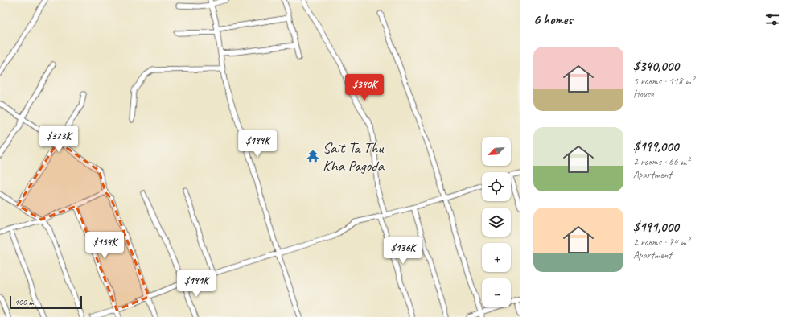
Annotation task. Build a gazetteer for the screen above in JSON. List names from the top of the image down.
{
  "places": {
    "temple": ["Sait Ta Thu Kha Pagoda"]
  },
  "scale_bar": "100 m",
  "north": "bottom left",
  "page": {
    "heading": "6 homes",
    "list": [
      {
        "name": "$340,000",
        "note": "5 rooms · 118 m² · House"
      },
      {
        "name": "$199,000",
        "note": "2 rooms · 66 m² · Apartment"
      },
      {
        "name": "$191,000",
        "note": "2 rooms · 74 m² · Apartment"
      }
    ],
    "price": [
      "$340K",
      "$323K",
      "$199K",
      "$154K",
      "$136K",
      "$191K"
    ],
    "map_buttons": ["+", "−"],
    "scale": "100 m"
  }
}
